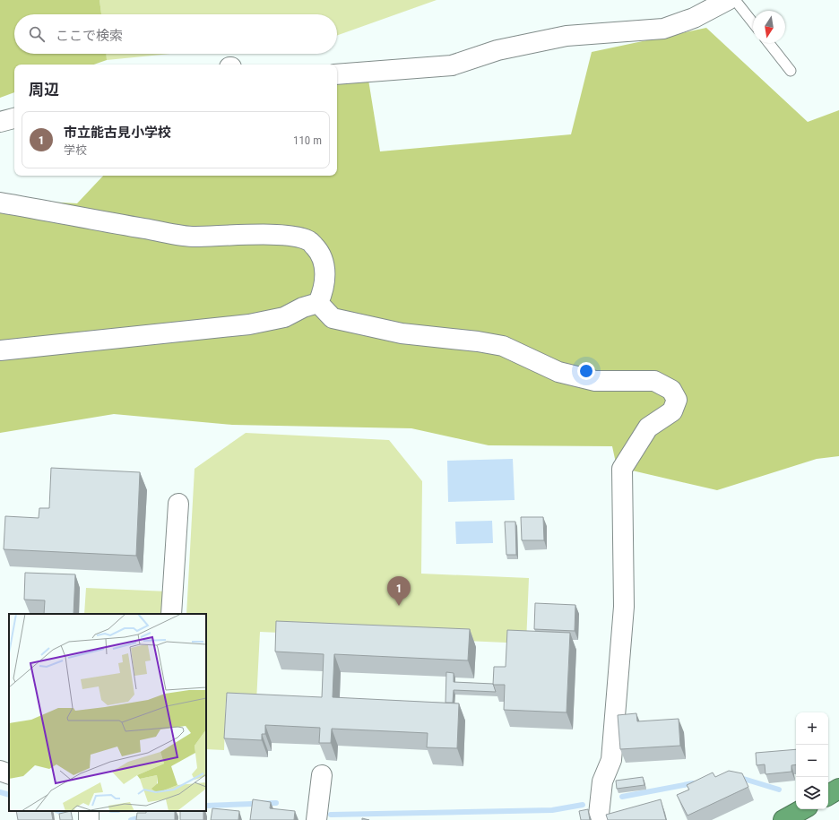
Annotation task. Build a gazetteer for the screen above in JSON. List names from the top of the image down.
{
  "north": "bottom",
  "page": {
    "search": "ここで検索",
    "heading": "周辺",
    "list": [
      {
        "mark": "1",
        "name": "市立能古見小学校",
        "note": "学校",
        "value": "110 m"
      }
    ],
    "pins": "1",
    "map_buttons": ["+", "−"]
  }
}
